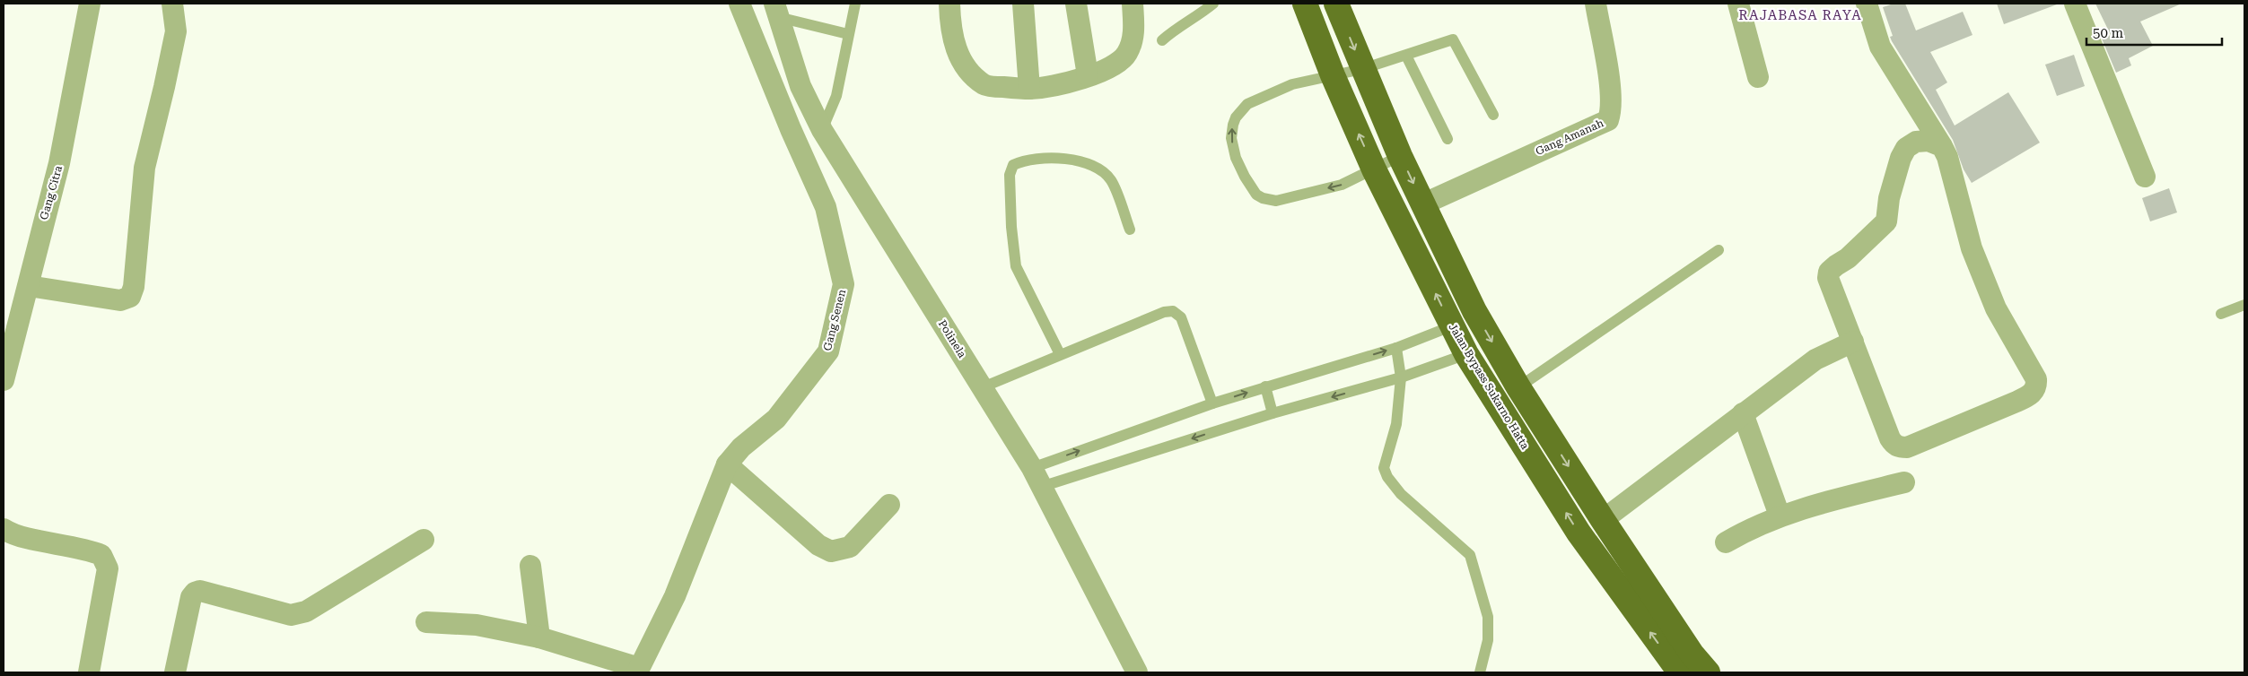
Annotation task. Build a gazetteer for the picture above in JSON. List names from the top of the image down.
{
  "streets": {
    "highway": ["Jalan Bypass Sukarno Hatta"],
    "street": [
      "Gang Amanah",
      "Gang Citra",
      "Gang Senen",
      "Polinela"
    ]
  },
  "districts": ["RAJABASA RAYA"],
  "scale_bar": "50 m"
}
